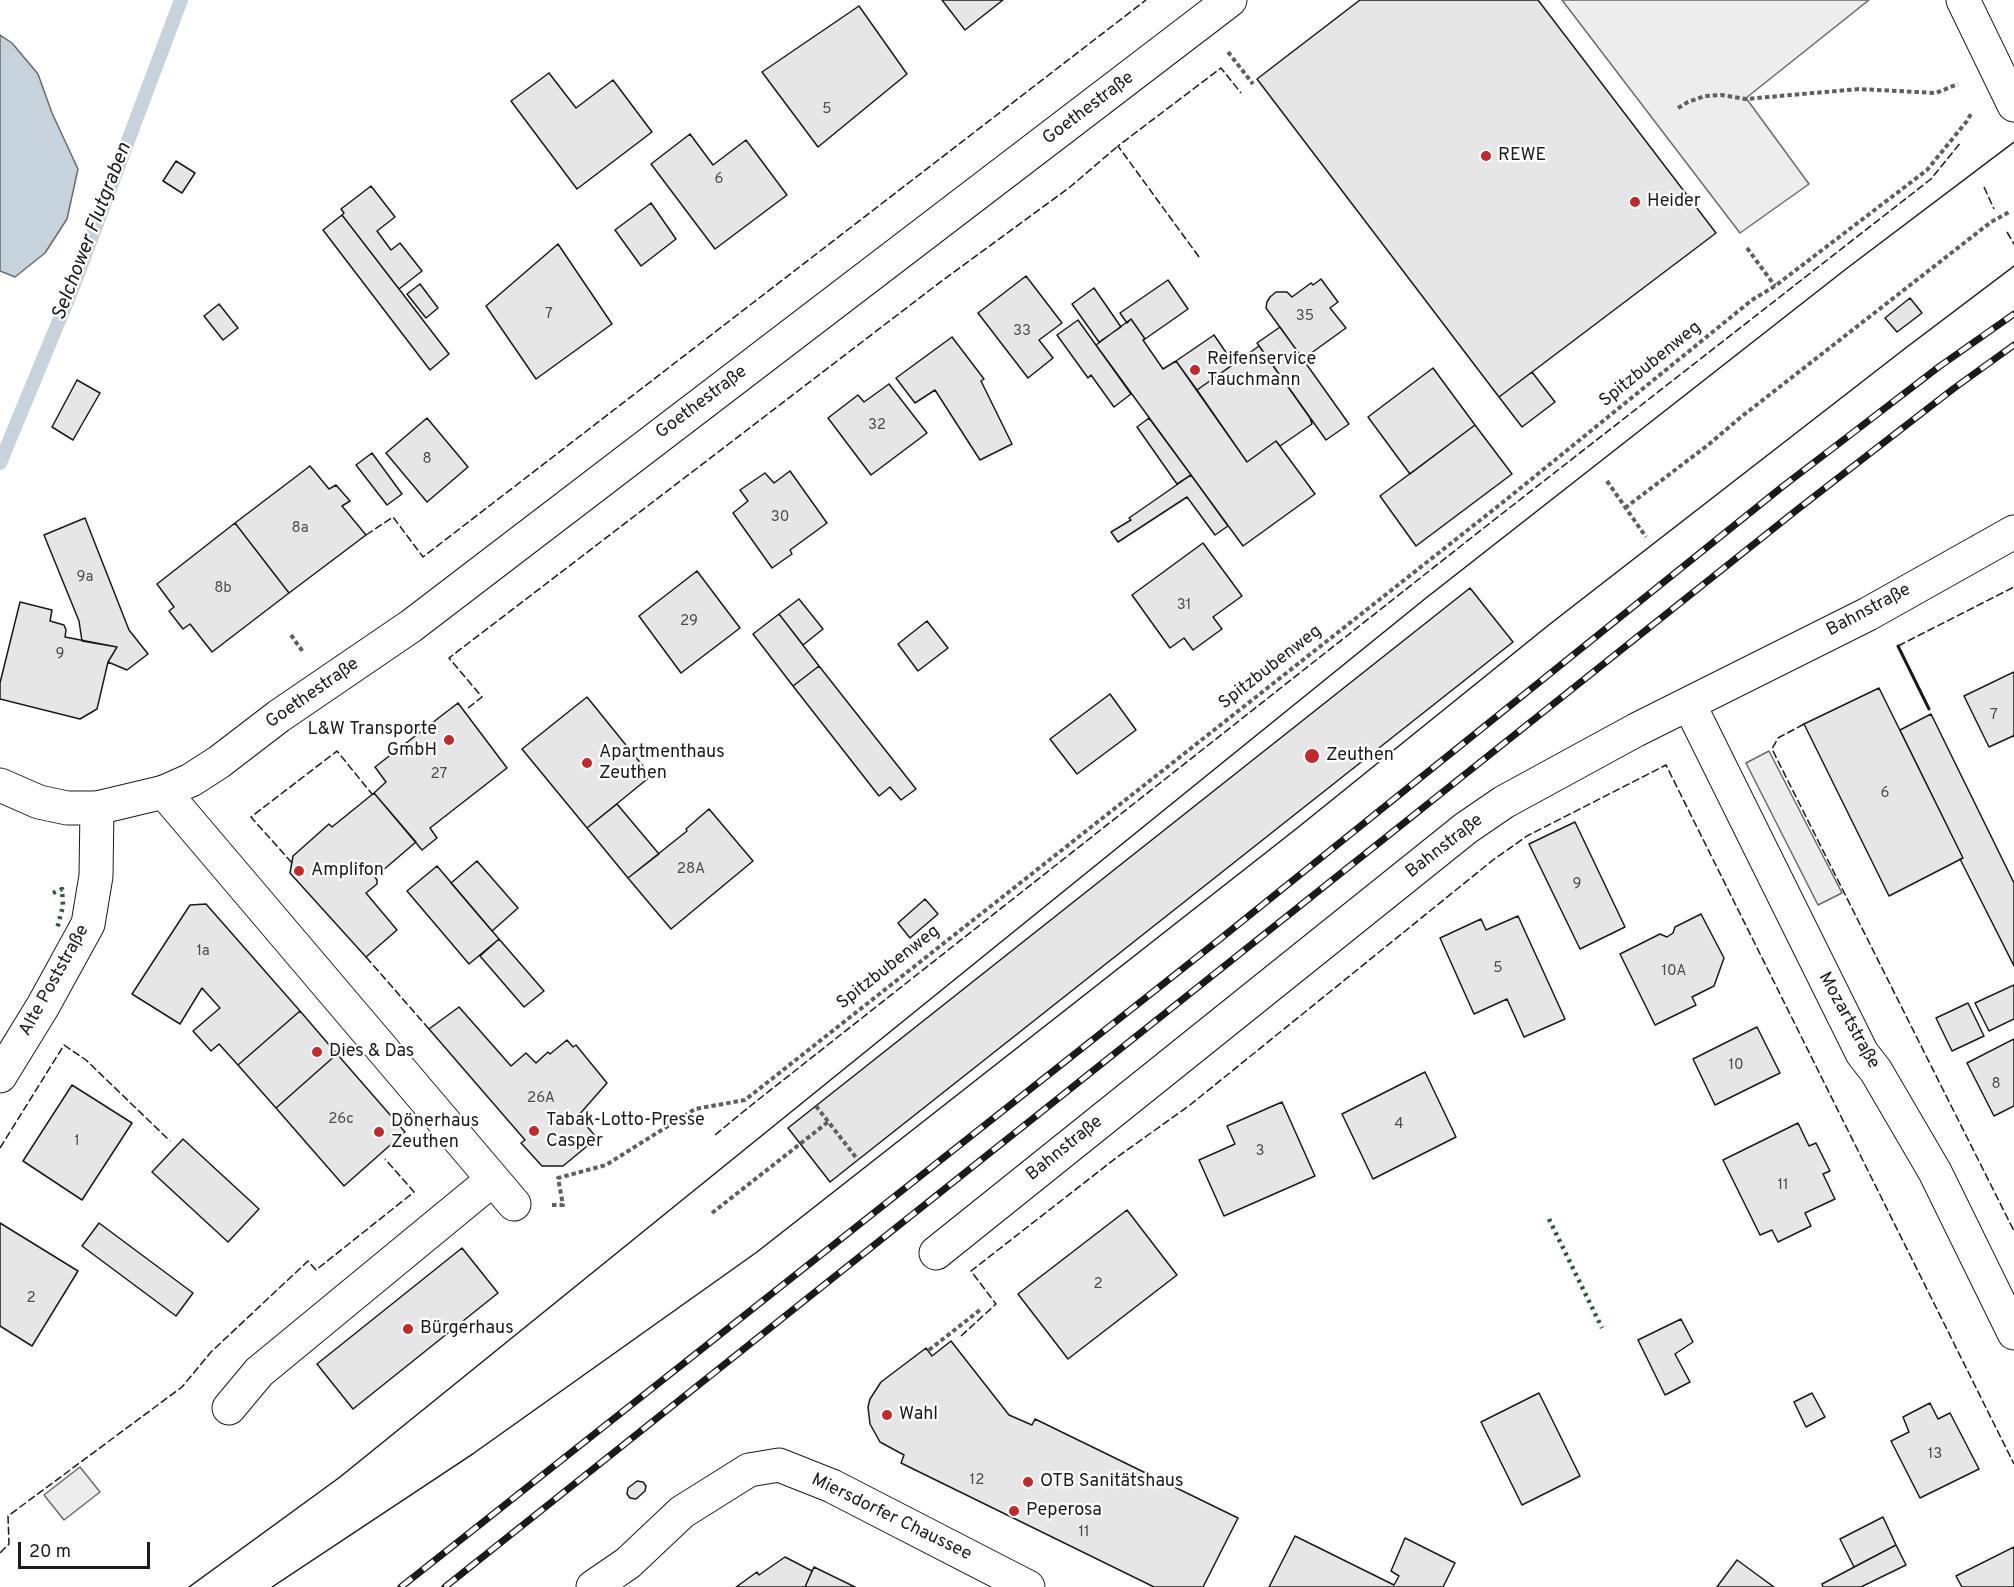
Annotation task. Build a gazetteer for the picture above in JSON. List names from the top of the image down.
{
  "streets": {
    "street": [
      "Goethestraße",
      "Bahnstraße",
      "Alte Poststraße",
      "Mozartstraße",
      "Miersdorfer Chaussee"
    ],
    "path": ["Spitzbubenweg"]
  },
  "crossings": [
    ["Goethestraße", "Alte Poststraße"],
    ["Bahnstraße", "Mozartstraße"]
  ],
  "water": ["Selchower Flutgraben"],
  "places": [
    "REWE",
    "Heider",
    "Reifenservice Tauchmann",
    "L&W Transporte GmbH",
    "Zeuthen",
    "Apartmenthaus Zeuthen",
    "Amplifon",
    "Dies & Das",
    "Tabak-Lotto-Presse Casper",
    "Dönerhaus Zeuthen",
    "Bürgerhaus",
    "Wahl",
    "OTB Sanitätshaus",
    "Peperosa"
  ],
  "house_numbers": [
    "5",
    "6",
    "7",
    "35",
    "33",
    "32",
    "8",
    "30",
    "8a",
    "9a",
    "8b",
    "31",
    "29",
    "9",
    "7",
    "27",
    "6",
    "28A",
    "9",
    "1a",
    "5",
    "10A",
    "10",
    "8",
    "26A",
    "26c",
    "4",
    "1",
    "3",
    "11",
    "2",
    "2",
    "13",
    "12",
    "11"
  ],
  "scale_bar": "20 m"
}
